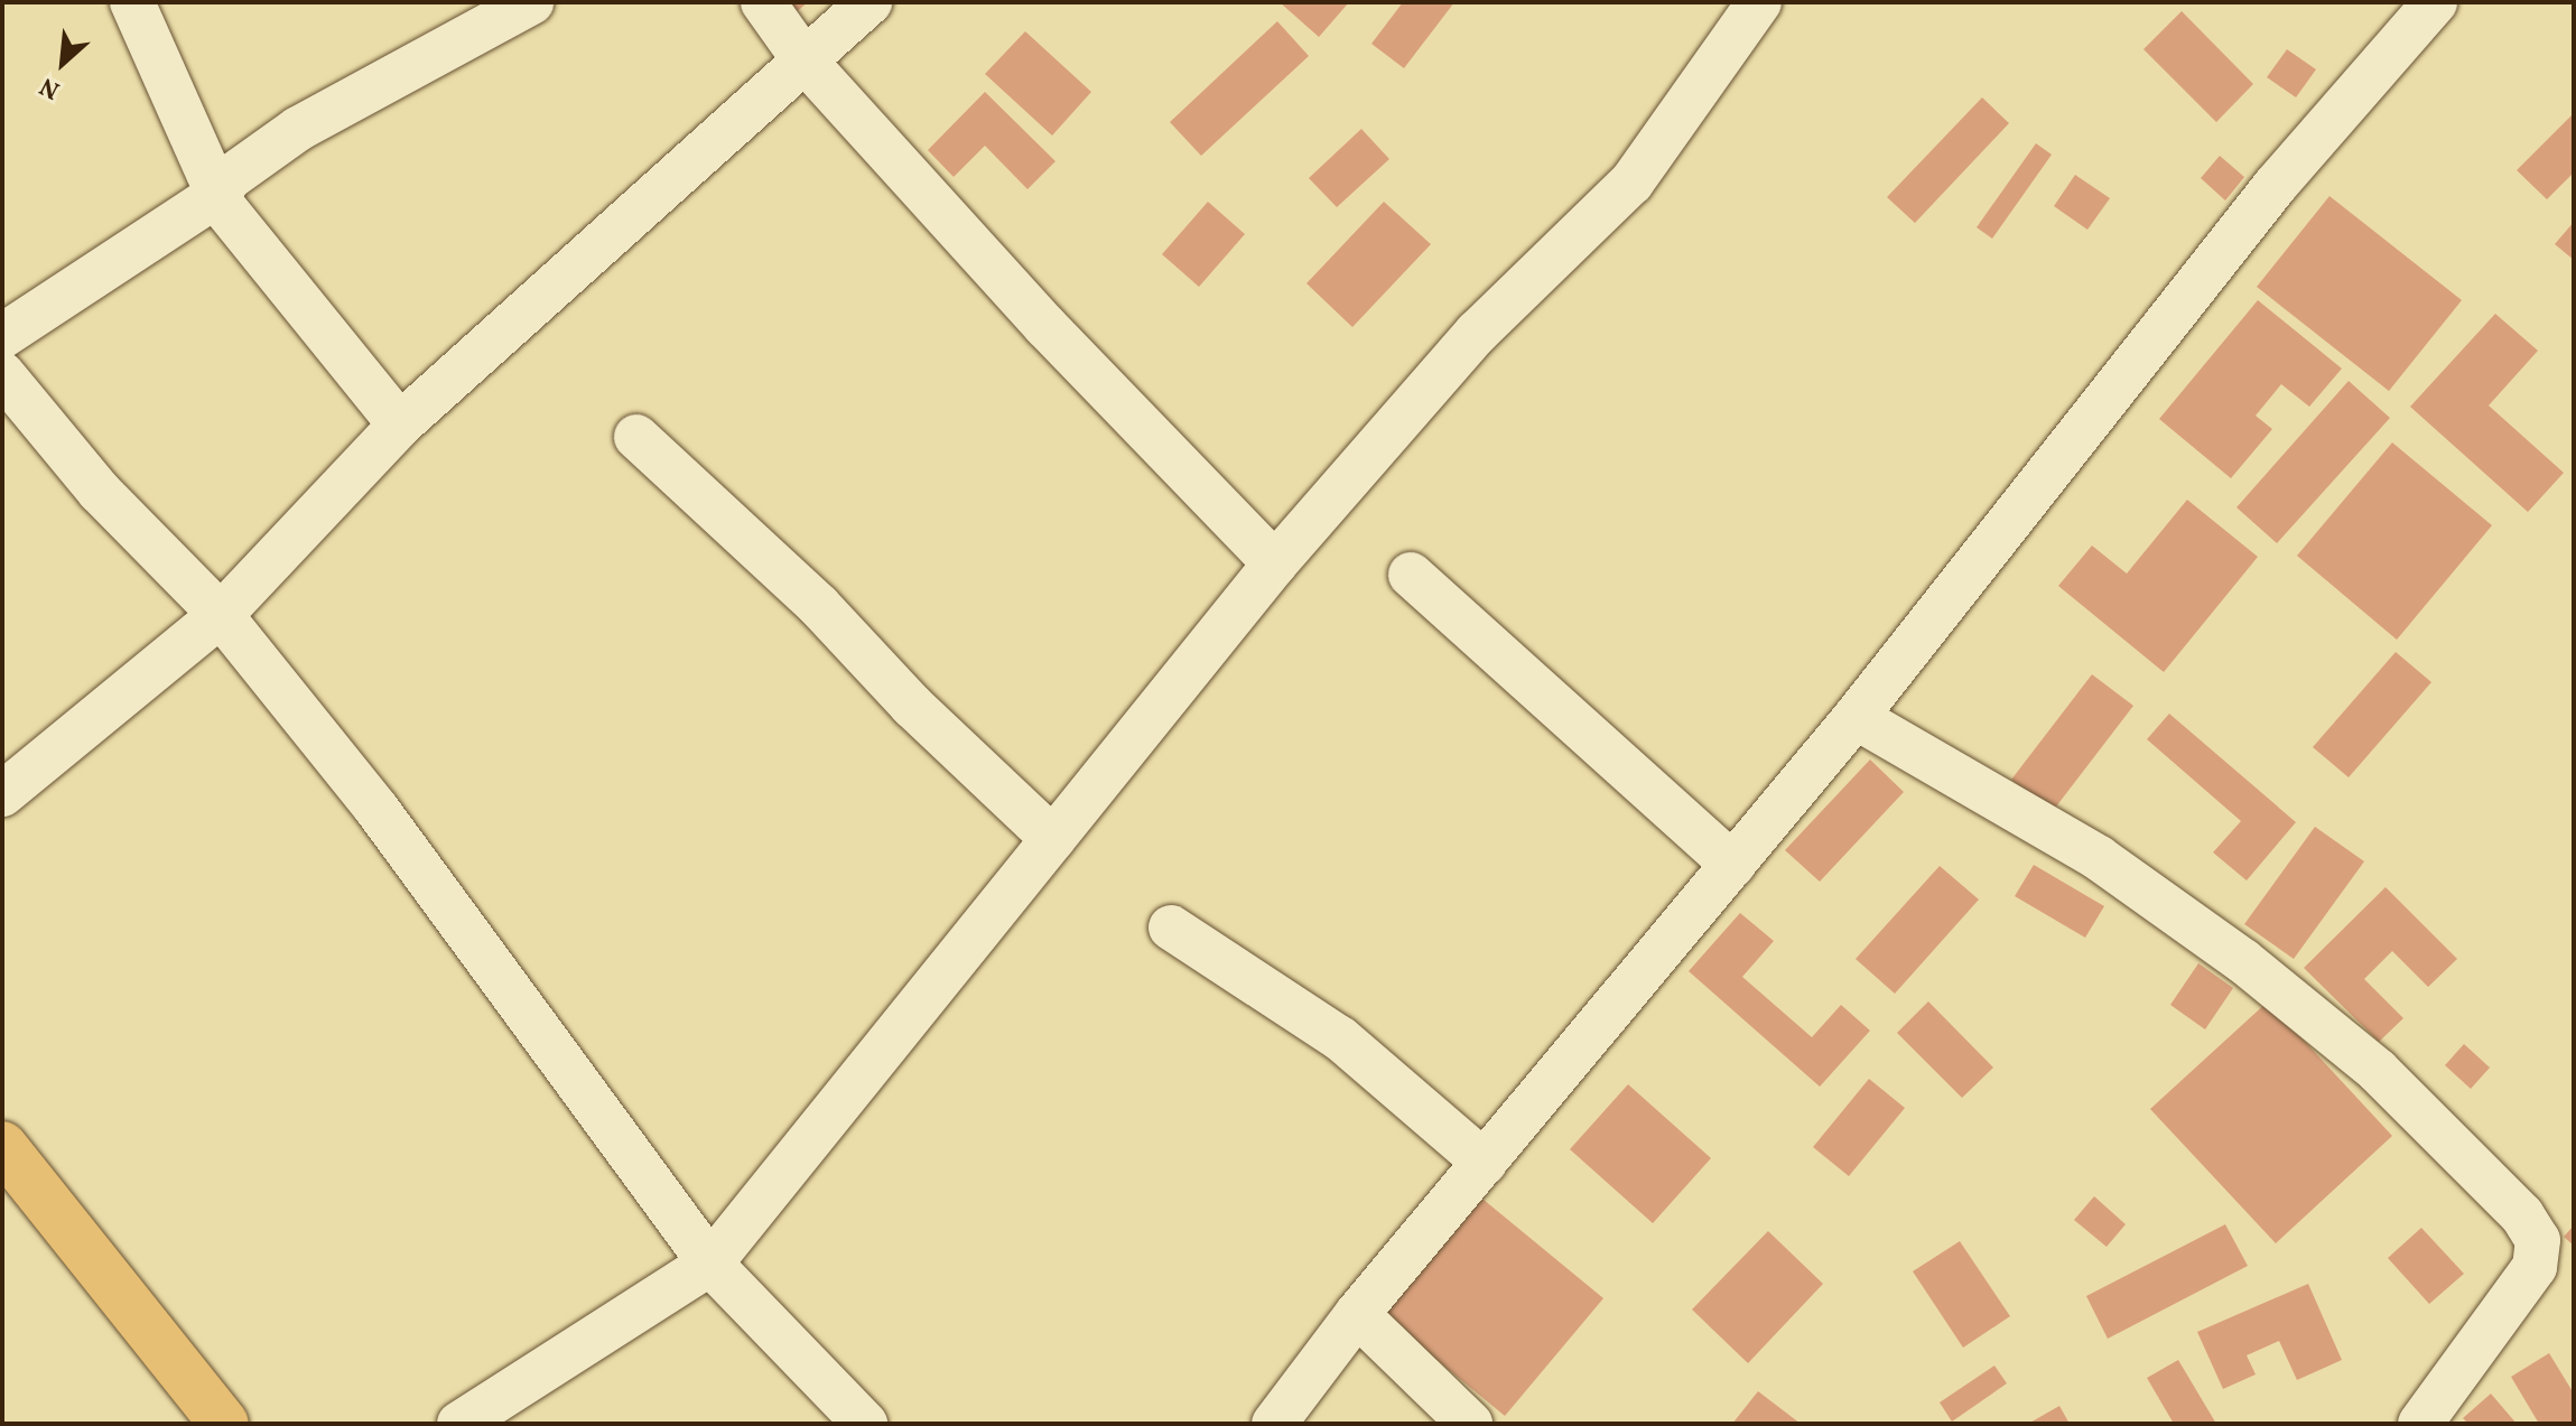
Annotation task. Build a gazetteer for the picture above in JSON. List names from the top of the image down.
{
  "north": "bottom left"
}
